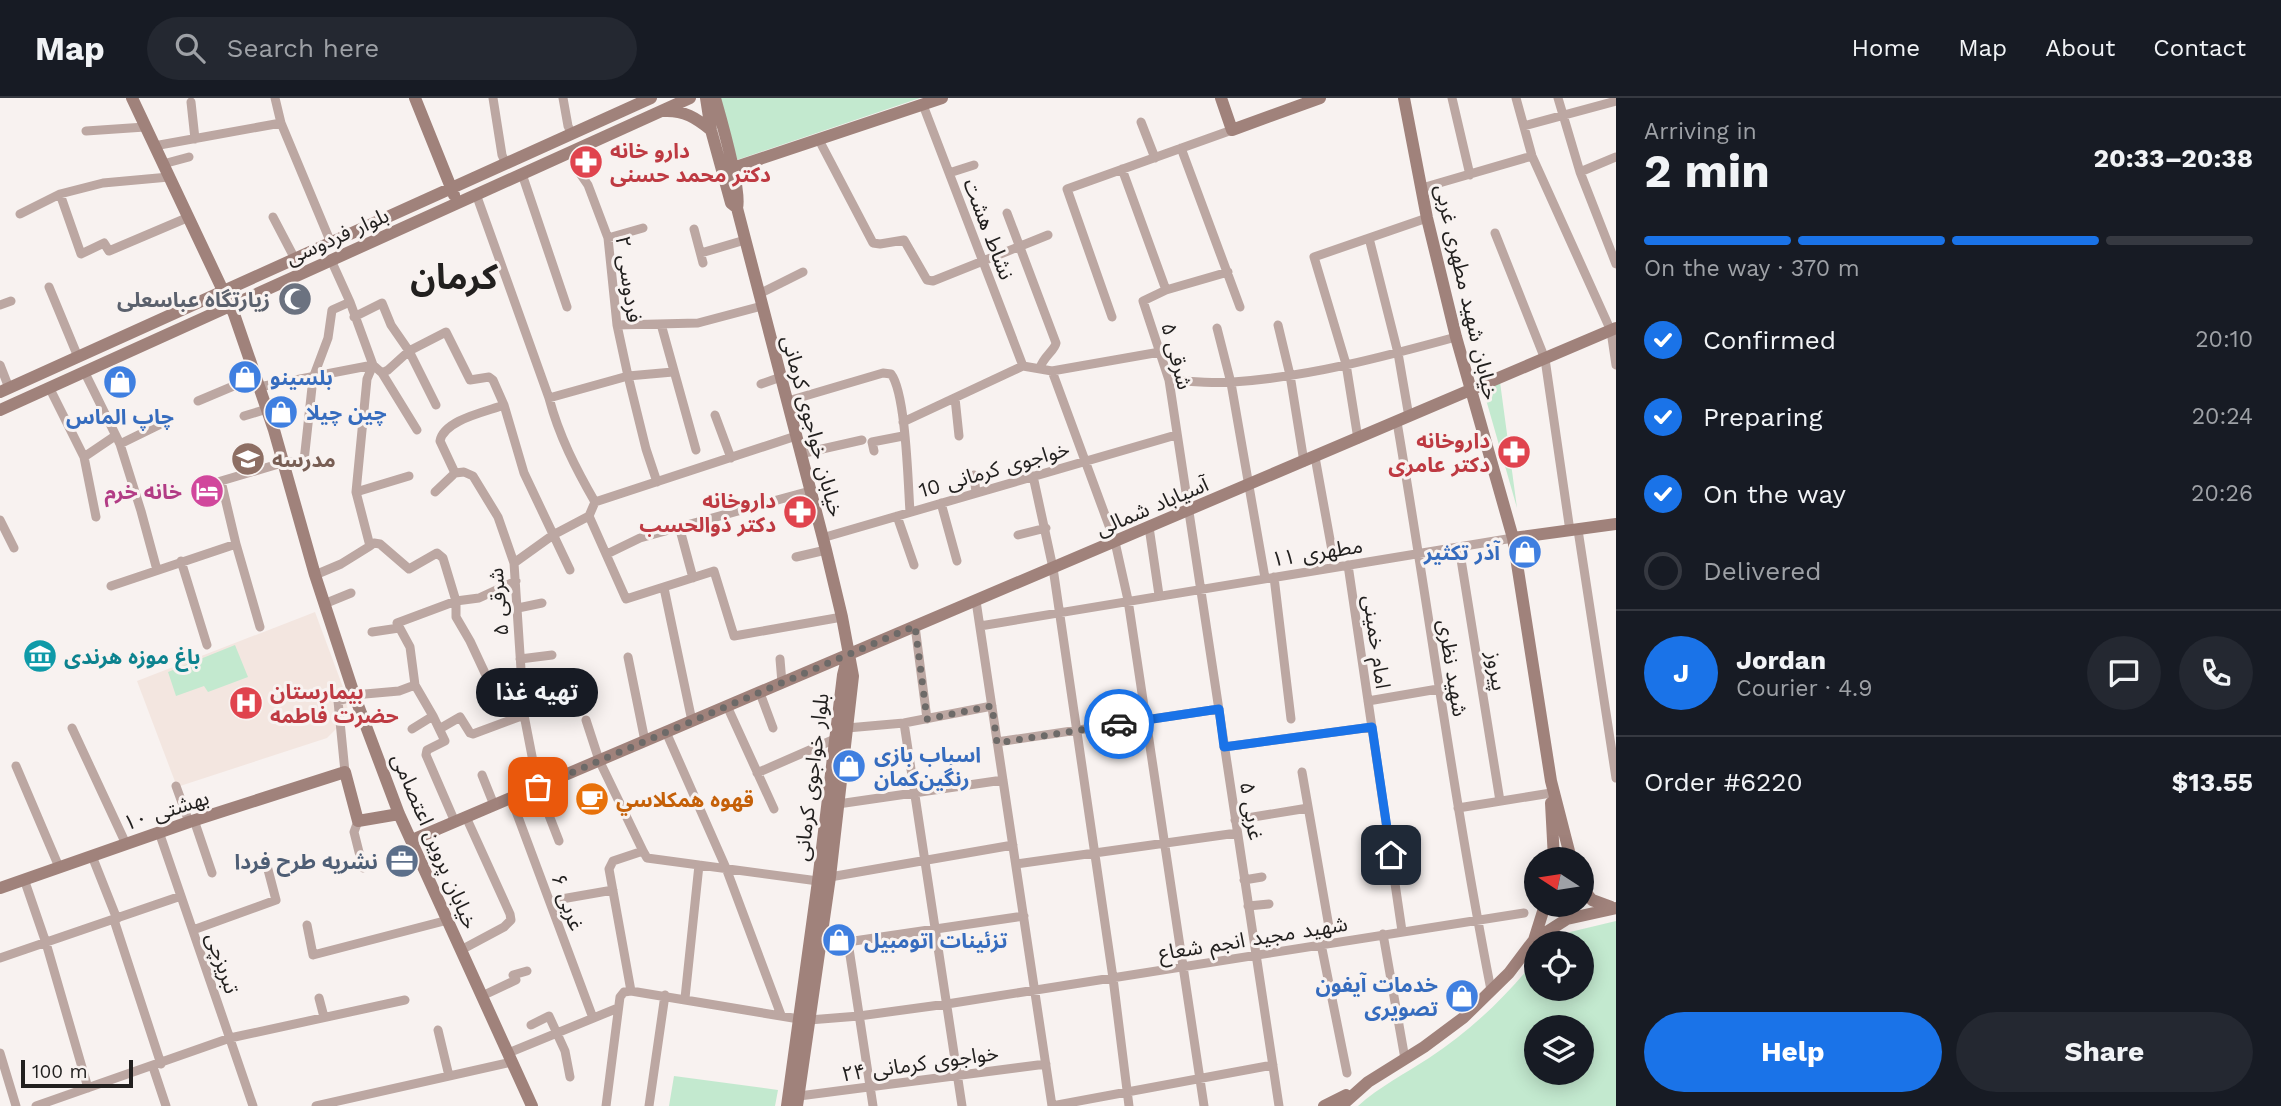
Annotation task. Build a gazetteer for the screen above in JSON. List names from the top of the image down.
{
  "streets": {
    "main road": [
      "بلوار فردوسی",
      "خیابان شهید مطهری غربی",
      "خیابان خواجوی کرمانی",
      "آسیاباد شمالی",
      "بلوار خواجوی کرمانی",
      "بهشتی ۱۰",
      "خیابان پروین اعتصامی"
    ],
    "street": [
      "نشاط هشت",
      "فردوسی ۲",
      "شرقی ۵",
      "خواجوی کرمانی 10",
      "مطهری ۱۱",
      "امام خمینی",
      "شهید نظری",
      "پیروز",
      "۵ غربی",
      "غربی ۶",
      "شهید مجید انجم شعاع",
      "تبریزچی",
      "خواجوی کرمانی ۲۴"
    ]
  },
  "crossings": [
    ["بلوار فردوسی", "فردوسی ۲"],
    ["بلوار فردوسی", "خیابان پروین اعتصامی"],
    ["خیابان شهید مطهری غربی", "آسیاباد شمالی"],
    ["خیابان شهید مطهری غربی", "مطهری ۱۱"],
    ["شرقی ۵", "خواجوی کرمانی 10"],
    ["شرقی ۵", "آسیاباد شمالی"],
    ["شرقی ۵", "مطهری ۱۱"],
    ["شرقی ۵", "۵ غربی"],
    ["خیابان خواجوی کرمانی", "خواجوی کرمانی 10"],
    ["خیابان خواجوی کرمانی", "آسیاباد شمالی"],
    ["خیابان خواجوی کرمانی", "بلوار خواجوی کرمانی"],
    ["آسیاباد شمالی", "شهید نظری"],
    ["آسیاباد شمالی", "بلوار خواجوی کرمانی"],
    ["آسیاباد شمالی", "خیابان پروین اعتصامی"],
    ["آسیاباد شمالی", "غربی ۶"],
    ["مطهری ۱۱", "امام خمینی"],
    ["مطهری ۱۱", "شهید نظری"],
    ["مطهری ۱۱", "پیروز"],
    ["مطهری ۱۱", "۵ غربی"],
    ["امام خمینی", "شهید مجید انجم شعاع"],
    ["شهید نظری", "شهید مجید انجم شعاع"],
    ["بلوار خواجوی کرمانی", "شهید مجید انجم شعاع"],
    ["بلوار خواجوی کرمانی", "خواجوی کرمانی ۲۴"],
    ["بهشتی ۱۰", "تبریزچی"],
    ["۵ غربی", "شهید مجید انجم شعاع"]
  ],
  "districts": ["کرمان"],
  "places": {
    "pharmacy": ["دارو خانه دکتر محمد حسنی", "داروخانه دکتر عامری", "داروخانه دکتر ذوالحسب"],
    "mosque": ["زیارتگاه عباسعلی"],
    "shop": [
      "بلسینو",
      "چاپ الماس",
      "چین چیلا",
      "آذر تکثیر",
      "اسباب بازی رنگین‌کمان",
      "تزئینات اتومبیل",
      "خدمات آیفون تصویری"
    ],
    "school or university": ["مدرسه"],
    "hotel": ["خانه خرم"],
    "museum": ["باغ موزه هرندی"],
    "hospital": ["بیمارستان حضرت فاطمه"],
    "other": ["تهیه غذا"],
    "cafe": ["قهوه همكلاسي"],
    "office": ["نشریه طرح فردا"]
  },
  "scale_bar": "100 m",
  "north": "left",
  "page": {
    "header": "Map",
    "search": "Search here",
    "nav": [
      "Home",
      "Map",
      "About",
      "Contact"
    ],
    "heading": ["2 min", "Arriving in", "20:33–20:38"],
    "panel": [
      "Jordan",
      "Courier · 4.9",
      "Order #6220",
      "$13.55"
    ],
    "bar": "On the way · 370 m",
    "list": [
      ["Confirmed", "20:10"],
      ["Preparing", "20:24"],
      ["On the way", "20:26"],
      "Delivered"
    ],
    "round": "J",
    "bubble": "تهیه غذا",
    "buttons": ["Help", "Share"],
    "scale": "100 m"
  }
}
